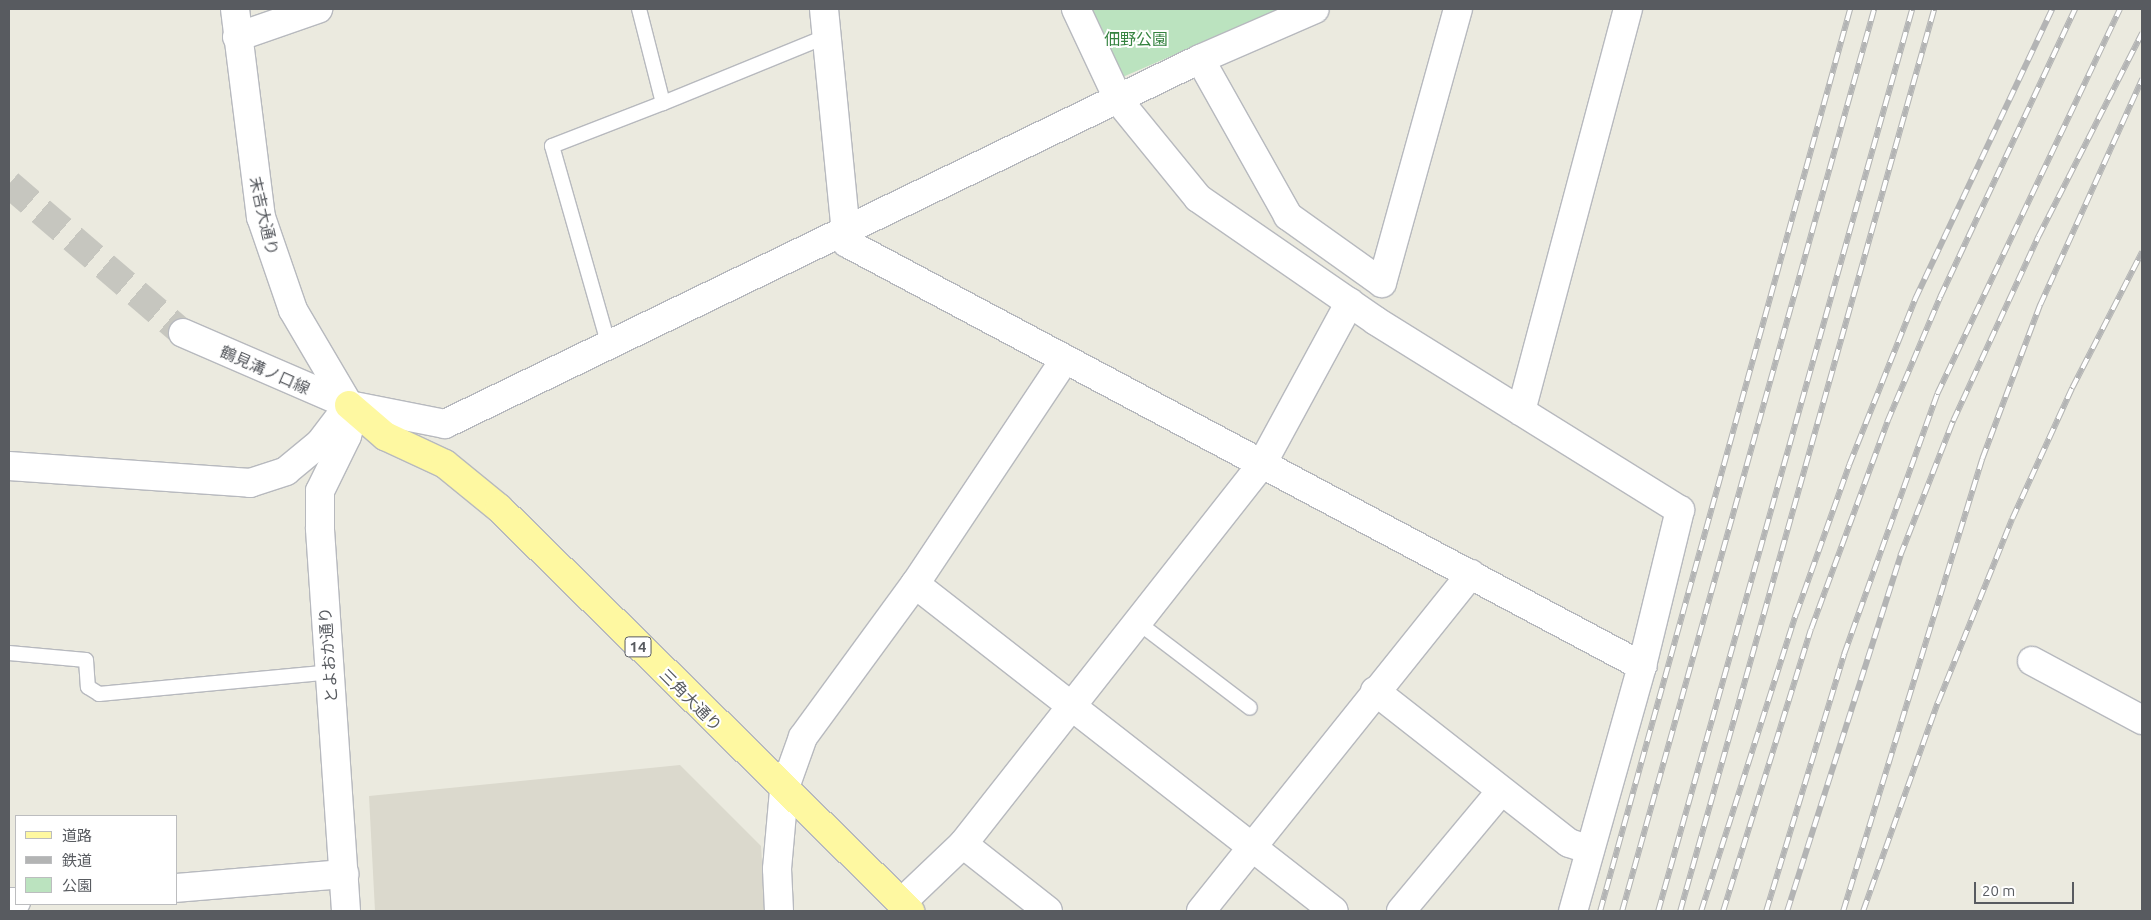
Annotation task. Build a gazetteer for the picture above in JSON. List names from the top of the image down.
{
  "streets": {
    "main road": ["14", "三角大通り"],
    "street": ["末吉大通り", "鶴見溝ノ口線", "とよおか通り"]
  },
  "crossings": [
    ["末吉大通り", "鶴見溝ノ口線"],
    ["末吉大通り", "とよおか通り"],
    ["末吉大通り", "三角大通り"],
    ["鶴見溝ノ口線", "とよおか通り"],
    ["鶴見溝ノ口線", "三角大通り"],
    ["とよおか通り", "三角大通り"]
  ],
  "parks": ["佃野公園"],
  "legend": ["道路", "鉄道", "公園"],
  "scale_bar": "20 m"
}
